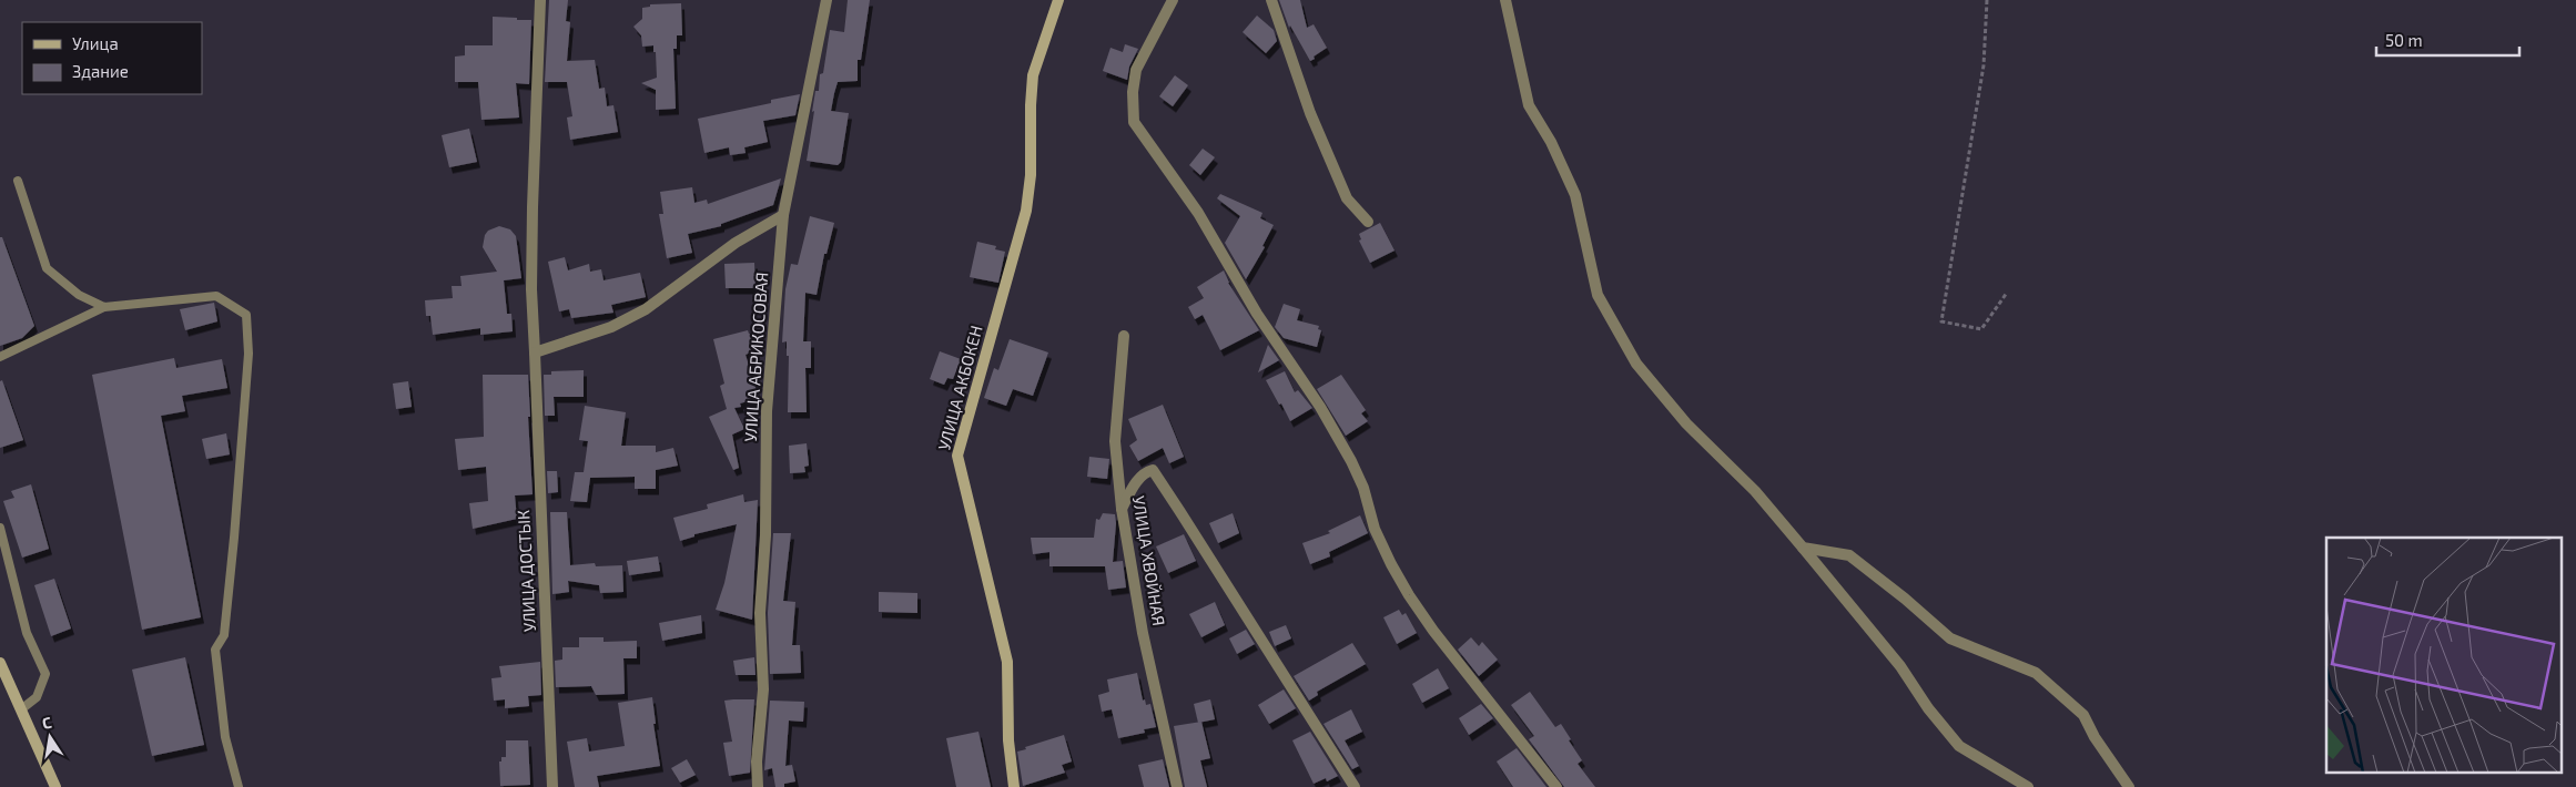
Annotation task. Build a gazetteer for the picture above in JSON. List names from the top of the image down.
{
  "streets": {
    "street": [
      "УЛИЦА АБРИКОСОВАЯ",
      "УЛИЦА АКБОКЕН",
      "УЛИЦА ХВОЙНАЯ",
      "УЛИЦА ДОСТЫК"
    ]
  },
  "legend": ["Улица", "Здание"],
  "scale_bar": "50 m",
  "north": "top"
}
